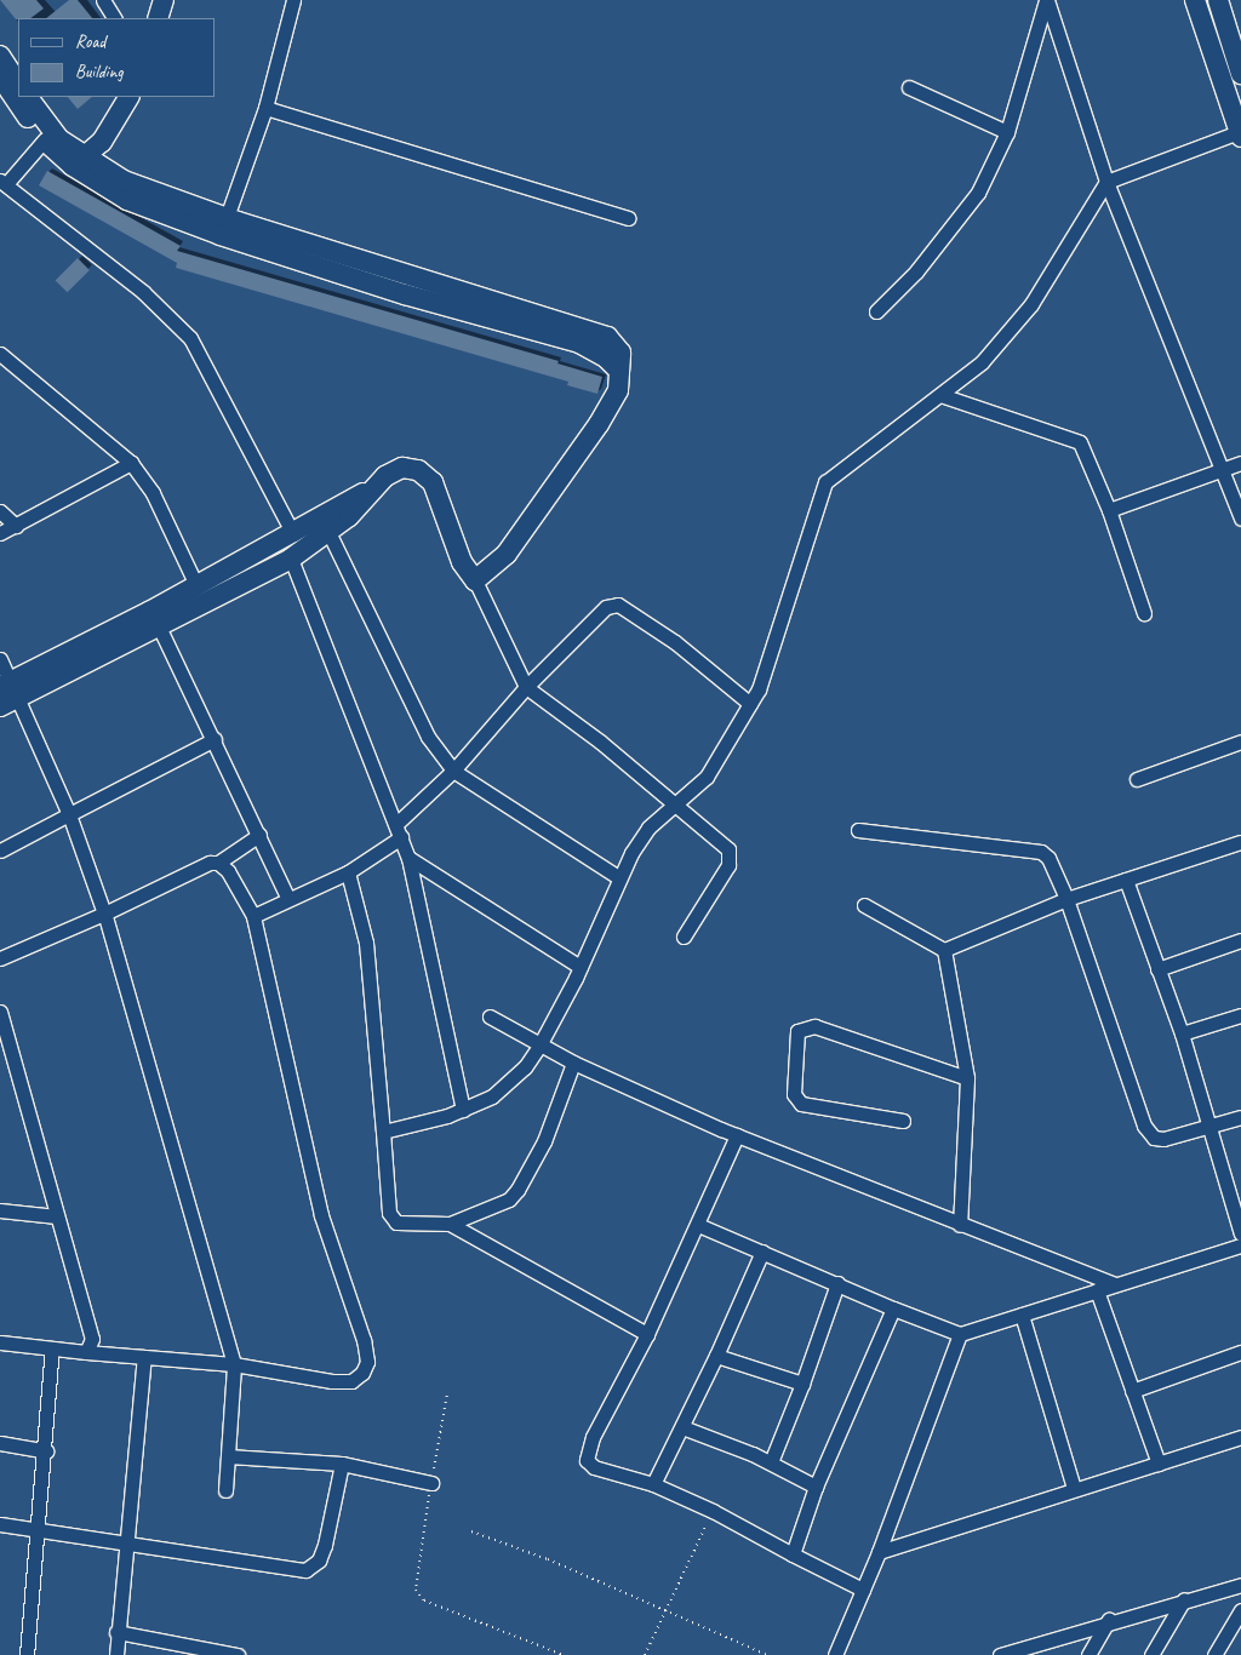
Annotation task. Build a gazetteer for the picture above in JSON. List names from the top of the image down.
{
  "legend": ["Road", "Building"]
}
